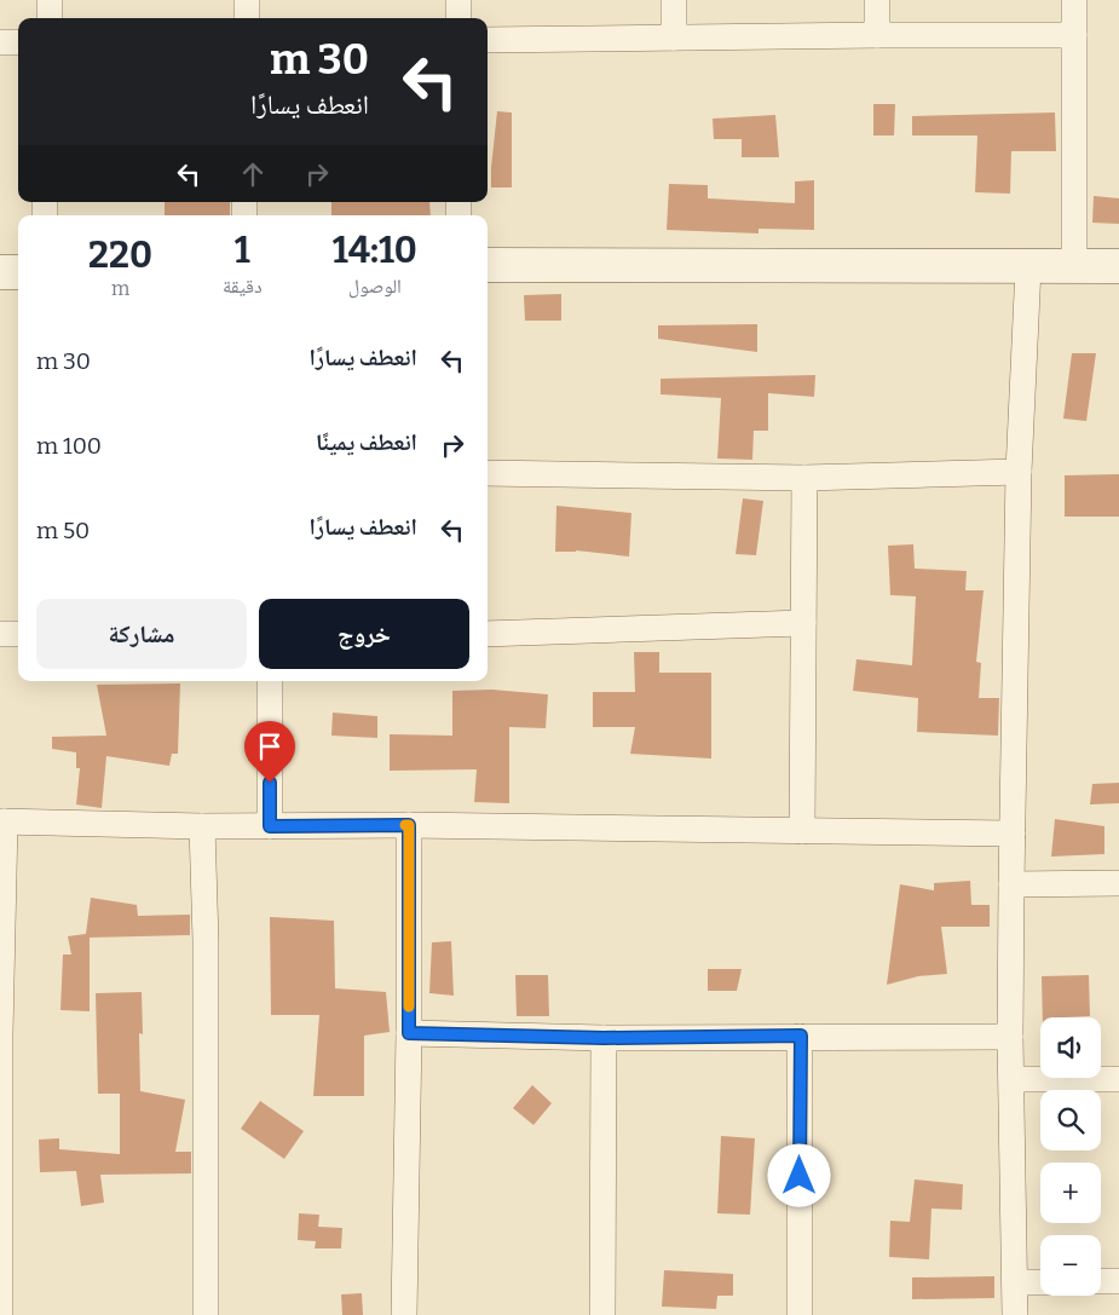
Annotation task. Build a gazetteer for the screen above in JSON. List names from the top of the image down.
{
  "page": {
    "turn": ["30 m", "انعطف يسارًا"],
    "eta": [
      "14:10",
      "الوصول",
      "1",
      "دقيقة",
      "220",
      "m"
    ],
    "list": [
      {
        "name": "انعطف يسارًا",
        "value": "30 m"
      },
      {
        "name": "انعطف يمينًا",
        "value": "100 m"
      },
      {
        "name": "انعطف يسارًا",
        "value": "50 m"
      }
    ],
    "buttons": ["خروج", "مشاركة"],
    "map_buttons": ["+", "−"]
  }
}
